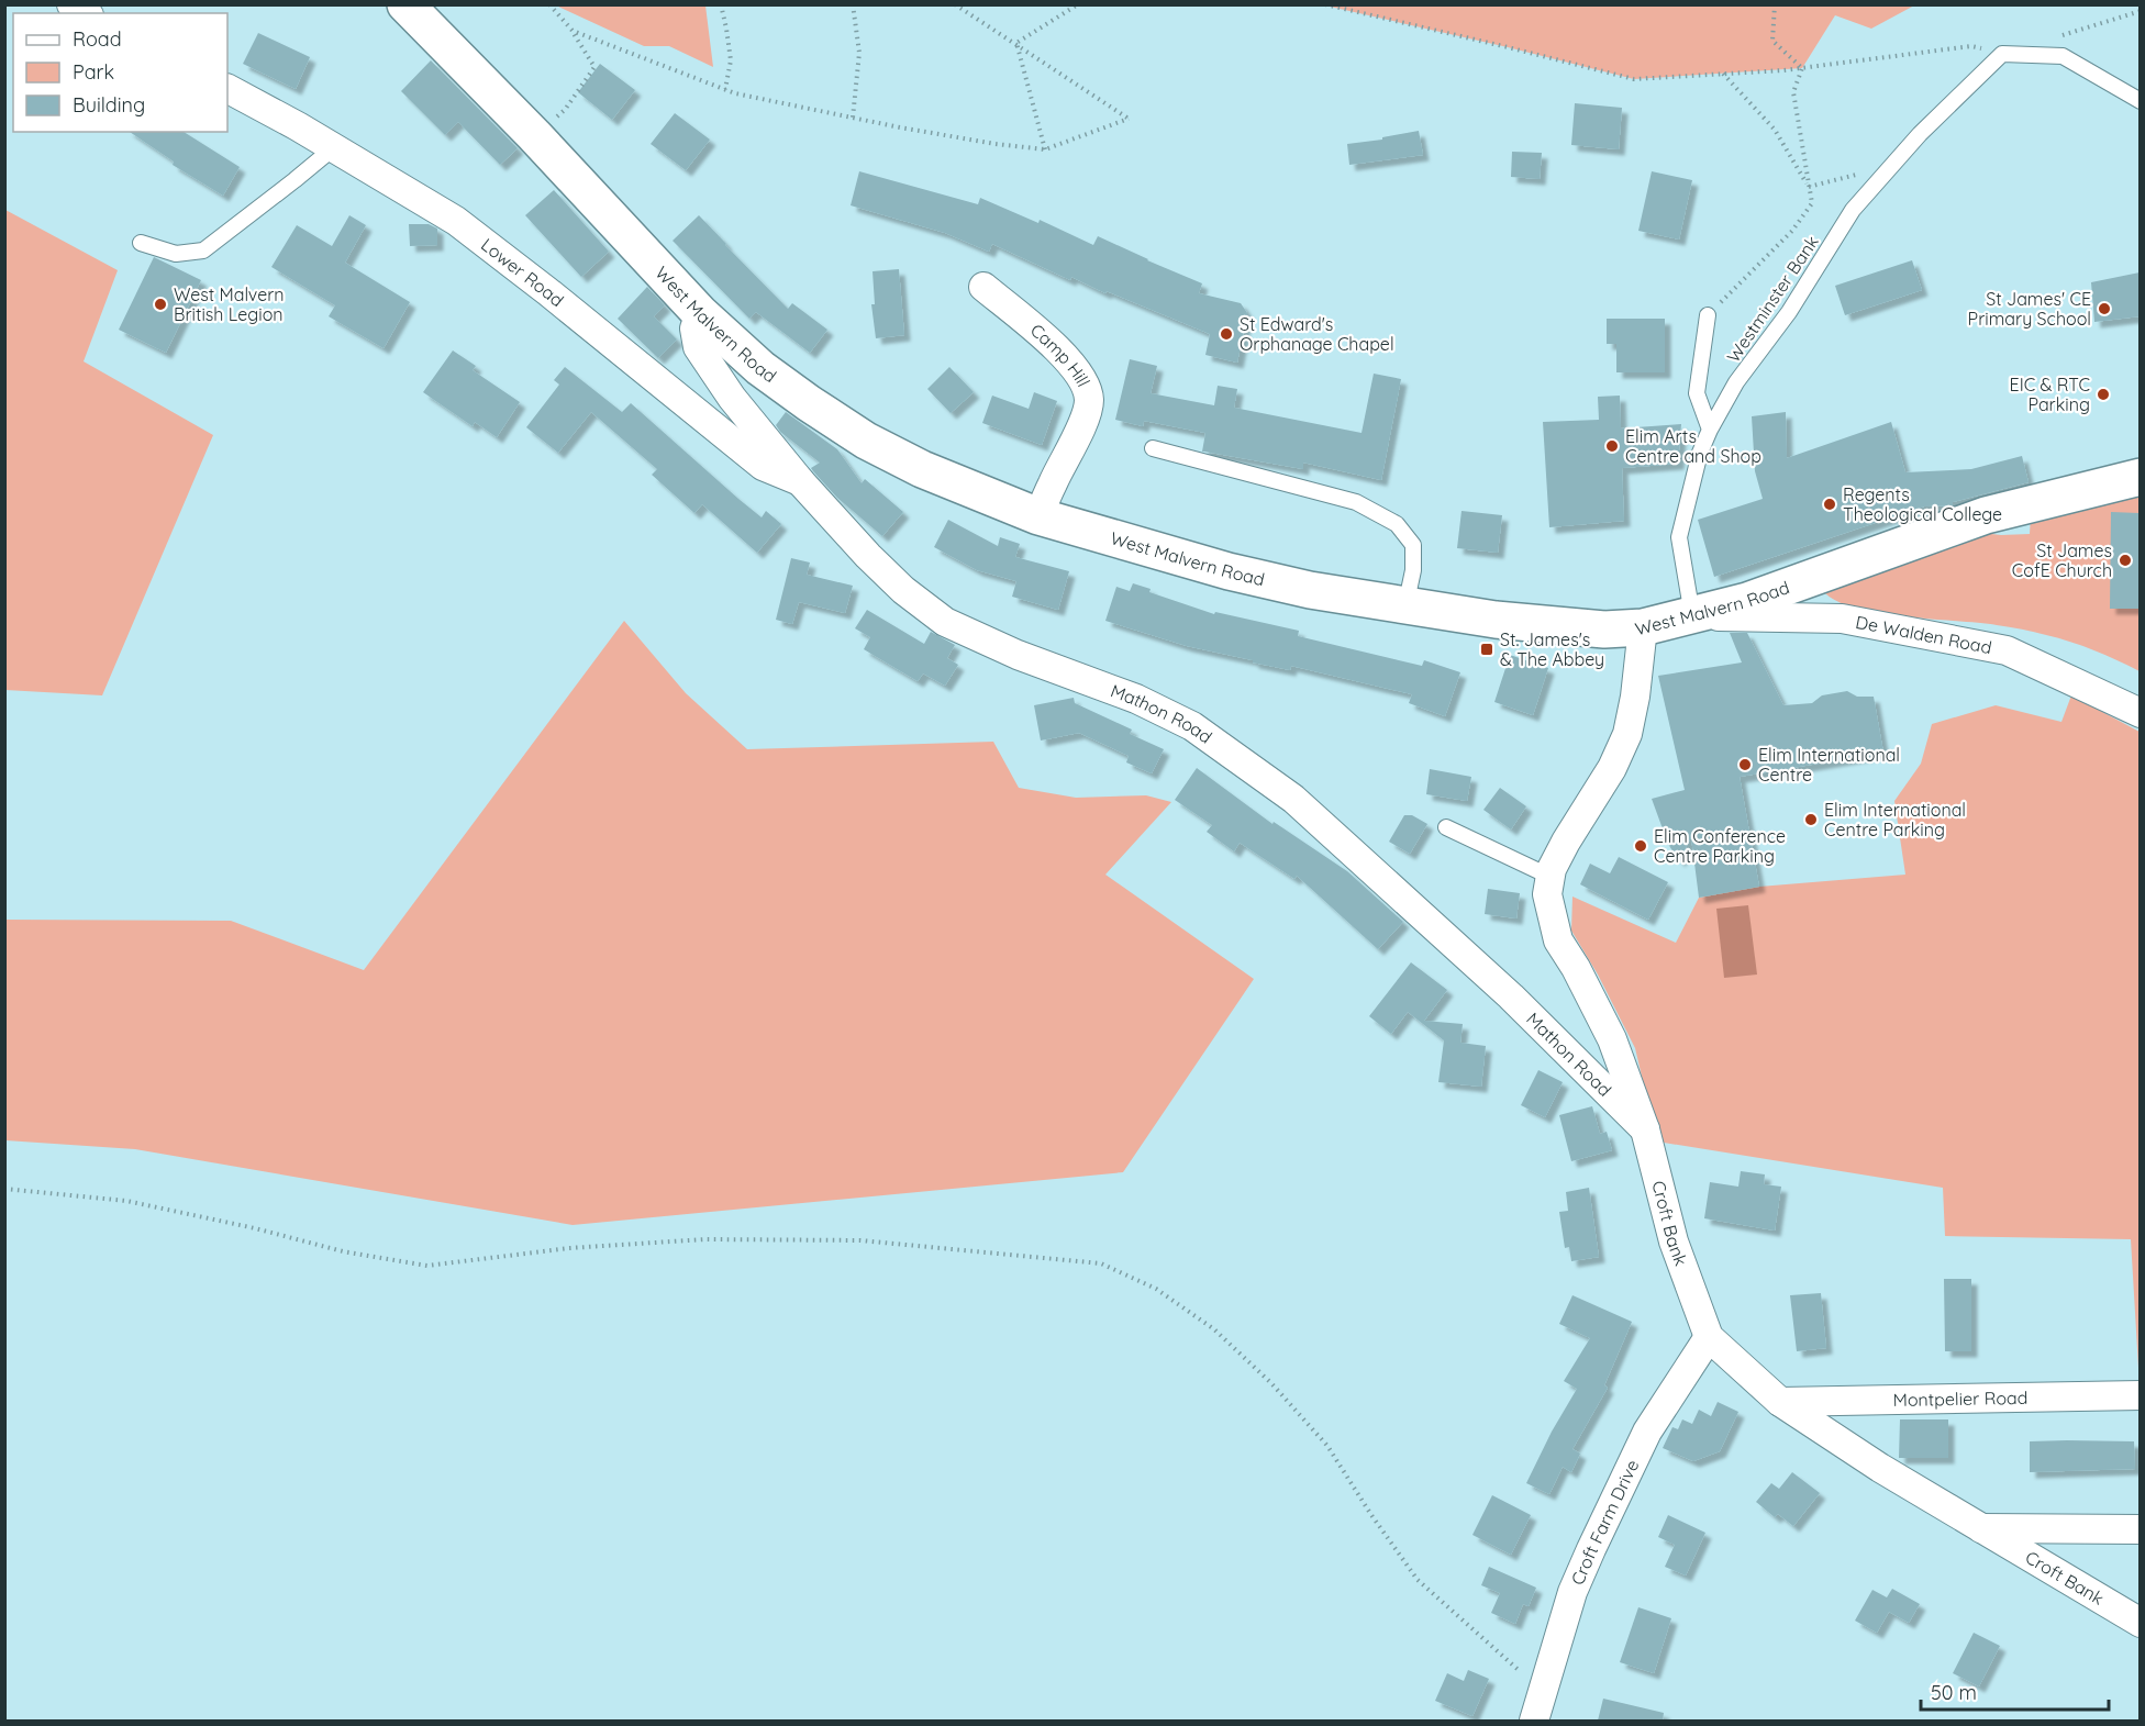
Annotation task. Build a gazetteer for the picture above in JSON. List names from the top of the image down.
{
  "streets": {
    "main road": ["West Malvern Road"],
    "street": [
      "Lower Road",
      "Camp Hill",
      "De Walden Road",
      "Mathon Road",
      "Croft Bank",
      "Montpelier Road",
      "Croft Farm Drive"
    ],
    "lane": ["Westminster Bank"]
  },
  "crossings": [
    ["Lower Road", "Mathon Road"],
    ["Westminster Bank", "West Malvern Road"],
    ["Westminster Bank", "De Walden Road"],
    ["West Malvern Road", "Camp Hill"],
    ["West Malvern Road", "De Walden Road"],
    ["West Malvern Road", "Mathon Road"],
    ["West Malvern Road", "Croft Bank"],
    ["Mathon Road", "Croft Bank"],
    ["Croft Bank", "Montpelier Road"],
    ["Croft Bank", "Croft Farm Drive"]
  ],
  "places": {
    "other": [
      "West Malvern British Legion",
      "St James' CE Primary School",
      "St Edward's Orphanage Chapel",
      "EIC & RTC Parking",
      "Elim Arts Centre and Shop",
      "Regents Theological College",
      "St James CofE Church",
      "Elim International Centre",
      "Elim International Centre Parking",
      "Elim Conference Centre Parking"
    ],
    "transit": ["St. James's & The Abbey"]
  },
  "legend": ["Road", "Park", "Building"],
  "scale_bar": "50 m"
}
